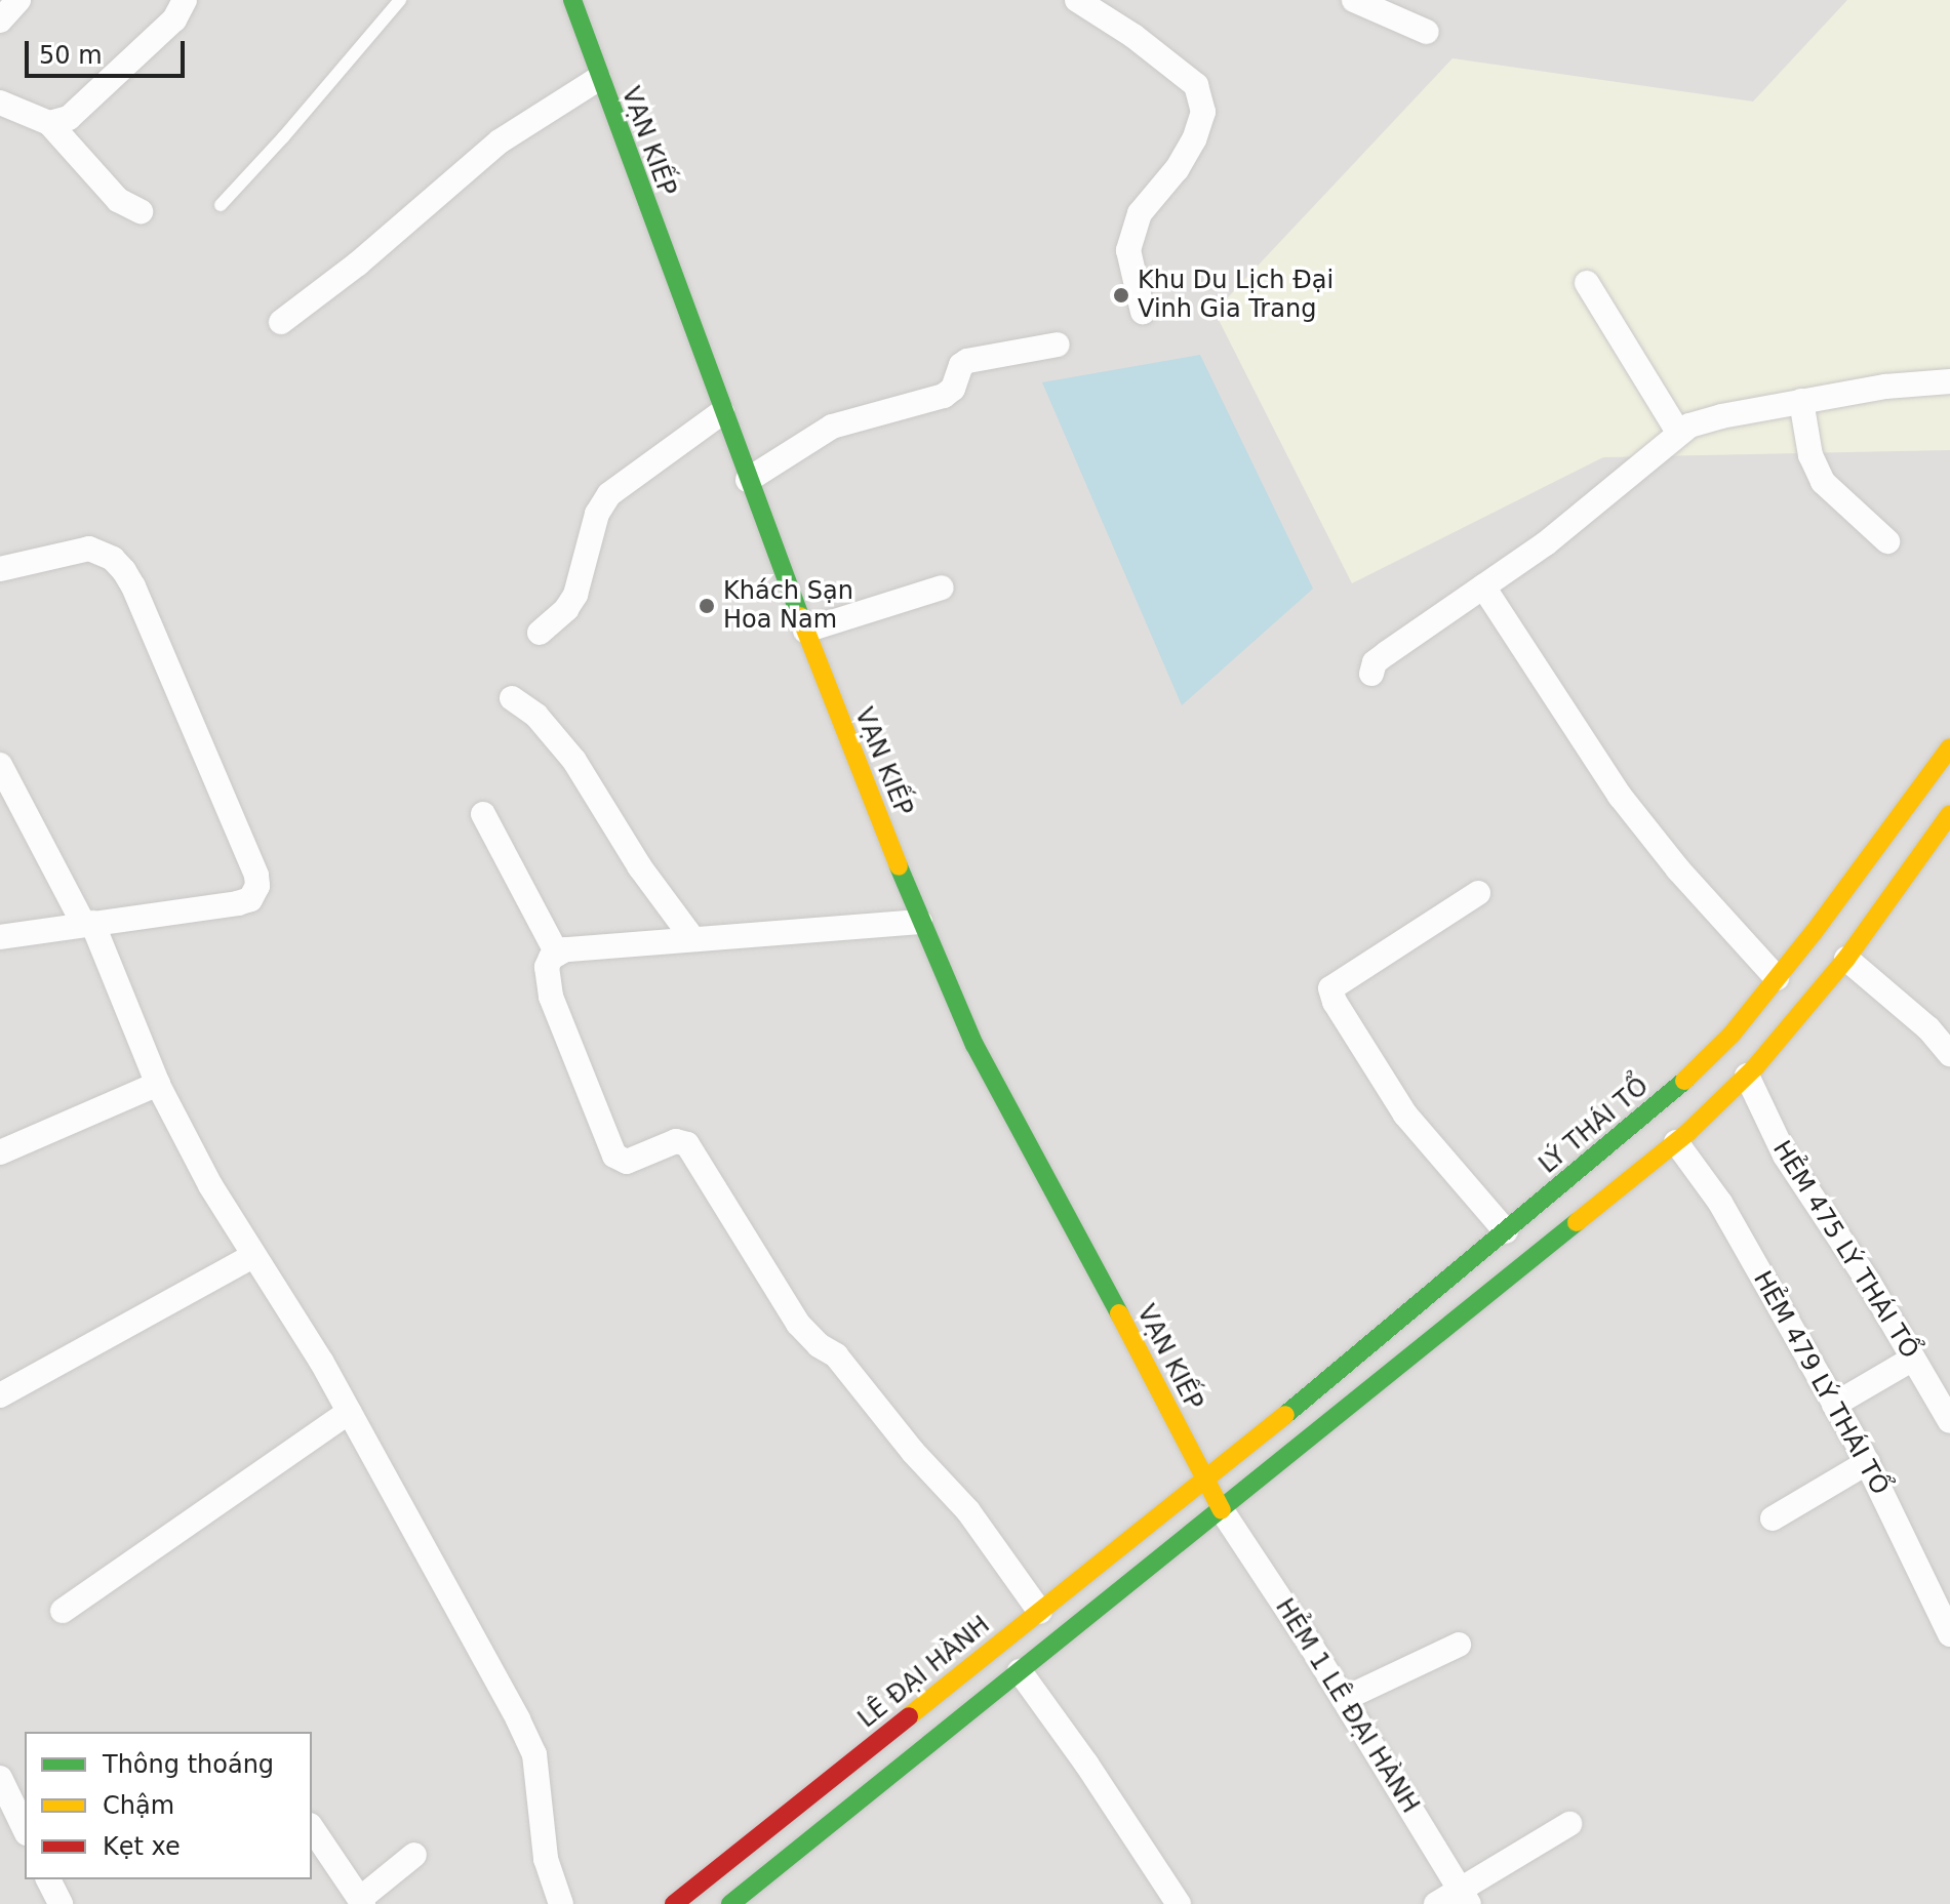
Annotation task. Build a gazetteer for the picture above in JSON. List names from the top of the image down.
{
  "streets": {
    "main road": ["VẠN KIẾP", "LÝ THÁI TỔ", "LÊ ĐẠI HÀNH"],
    "street": ["HẺM 475 LÝ THÁI TỔ", "HẺM 479 LÝ THÁI TỔ", "HẺM 1 LÊ ĐẠI HÀNH"]
  },
  "crossings": [
    ["VẠN KIẾP", "LÝ THÁI TỔ"],
    ["VẠN KIẾP", "LÊ ĐẠI HÀNH"],
    ["VẠN KIẾP", "HẺM 1 LÊ ĐẠI HÀNH"],
    ["LÝ THÁI TỔ", "LÊ ĐẠI HÀNH"]
  ],
  "places": ["Khu Du Lịch Đại Vinh Gia Trang", "Khách Sạn Hoa Nam"],
  "legend": ["Thông thoáng", "Chậm", "Kẹt xe"],
  "scale_bar": "50 m"
}
